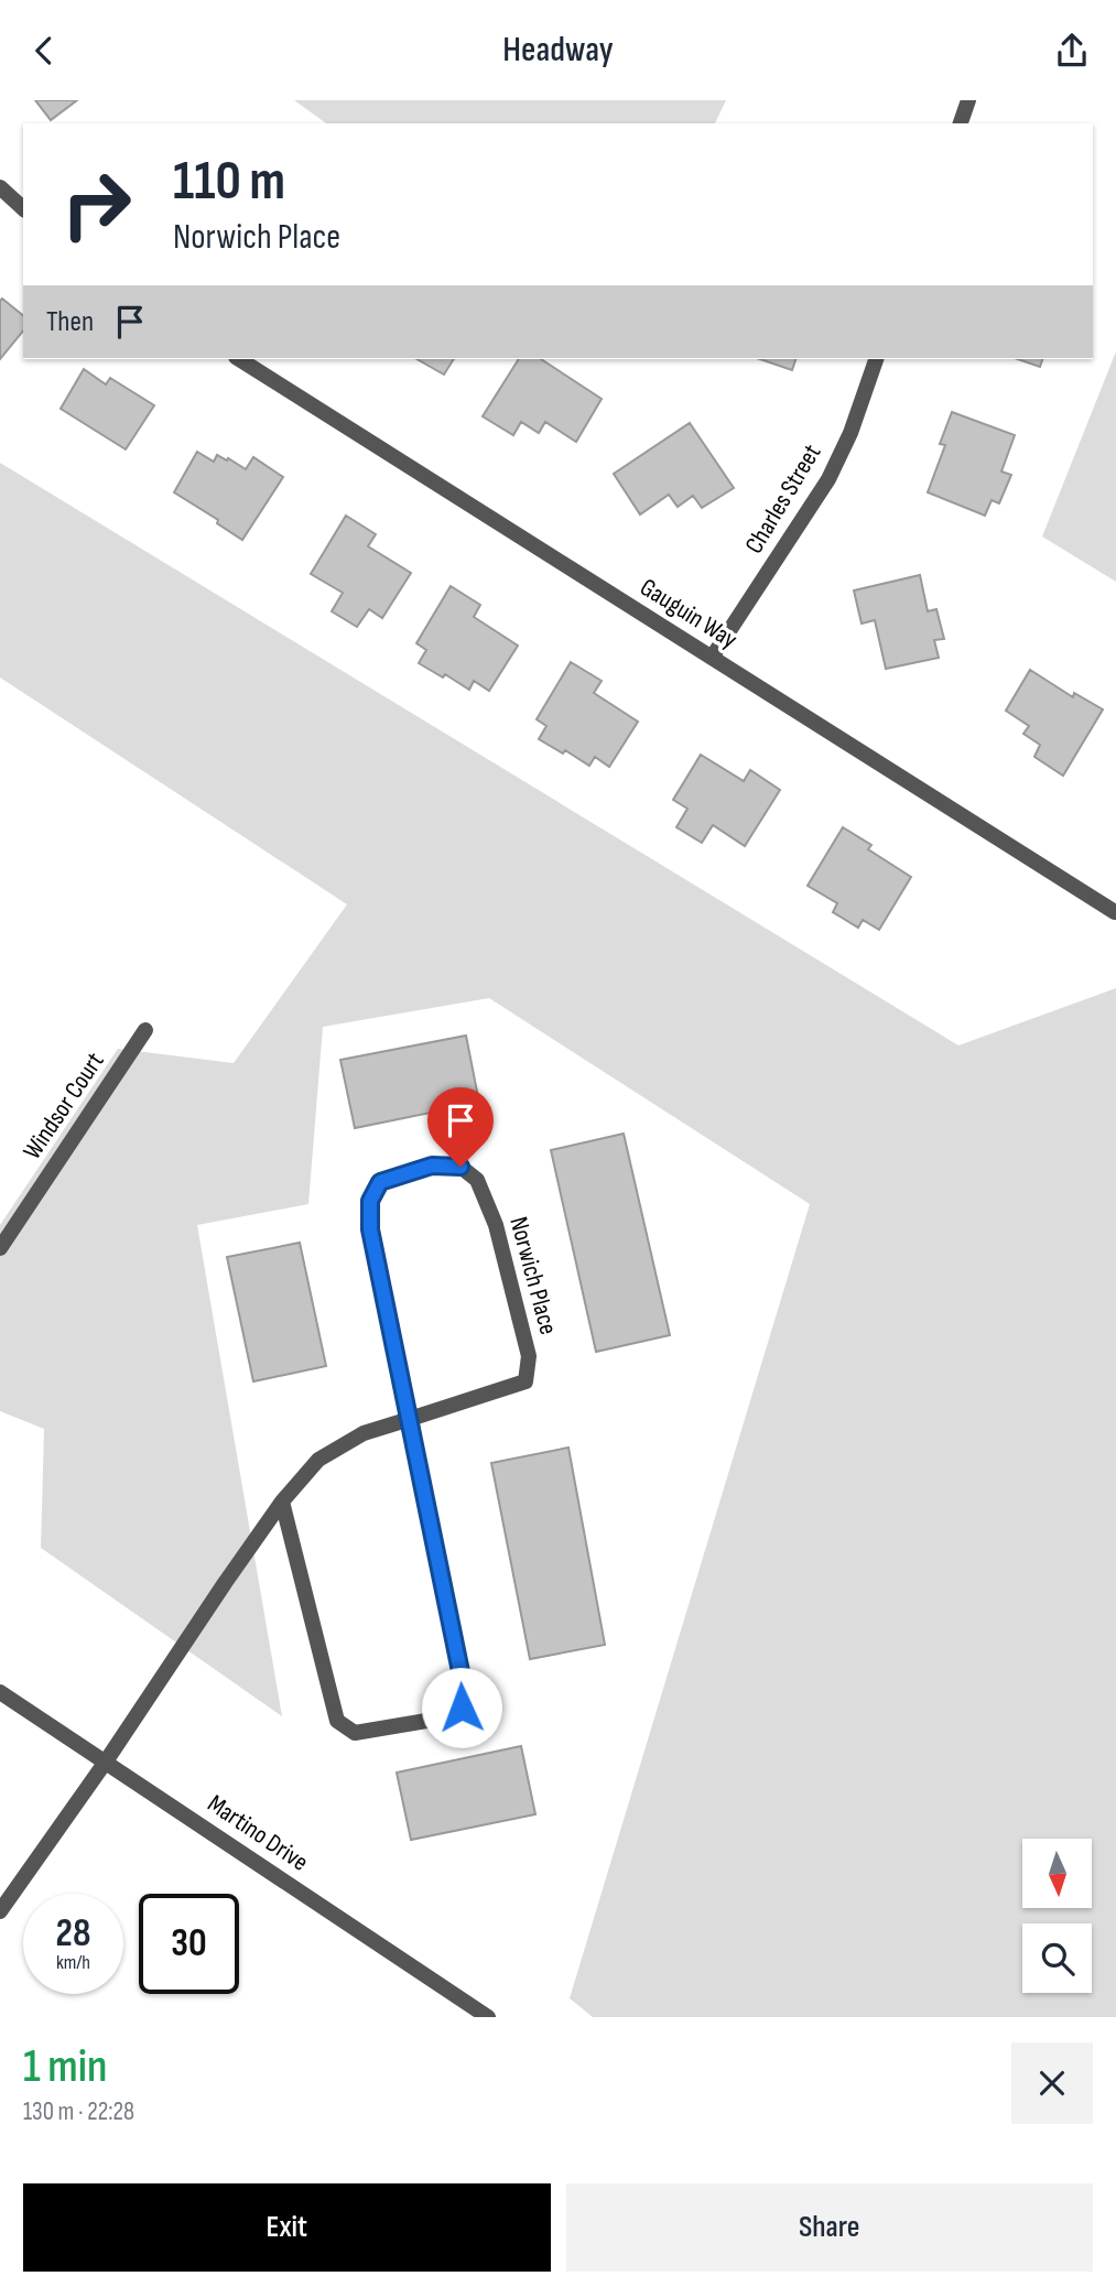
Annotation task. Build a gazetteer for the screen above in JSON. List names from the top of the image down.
{
  "streets": {
    "street": [
      "Charles Street",
      "Gauguin Way",
      "Windsor Court",
      "Norwich Place",
      "Martino Drive"
    ]
  },
  "crossings": [
    ["Charles Street", "Gauguin Way"],
    ["Norwich Place", "Martino Drive"]
  ],
  "north": "bottom",
  "page": {
    "header": "Headway",
    "turn": ["110 m", "Norwich Place"],
    "then": "Then",
    "speed": "28 km/h",
    "limit": "30",
    "heading": ["1 min", "130 m · 22:28"],
    "buttons": ["Exit", "Share"]
  }
}
